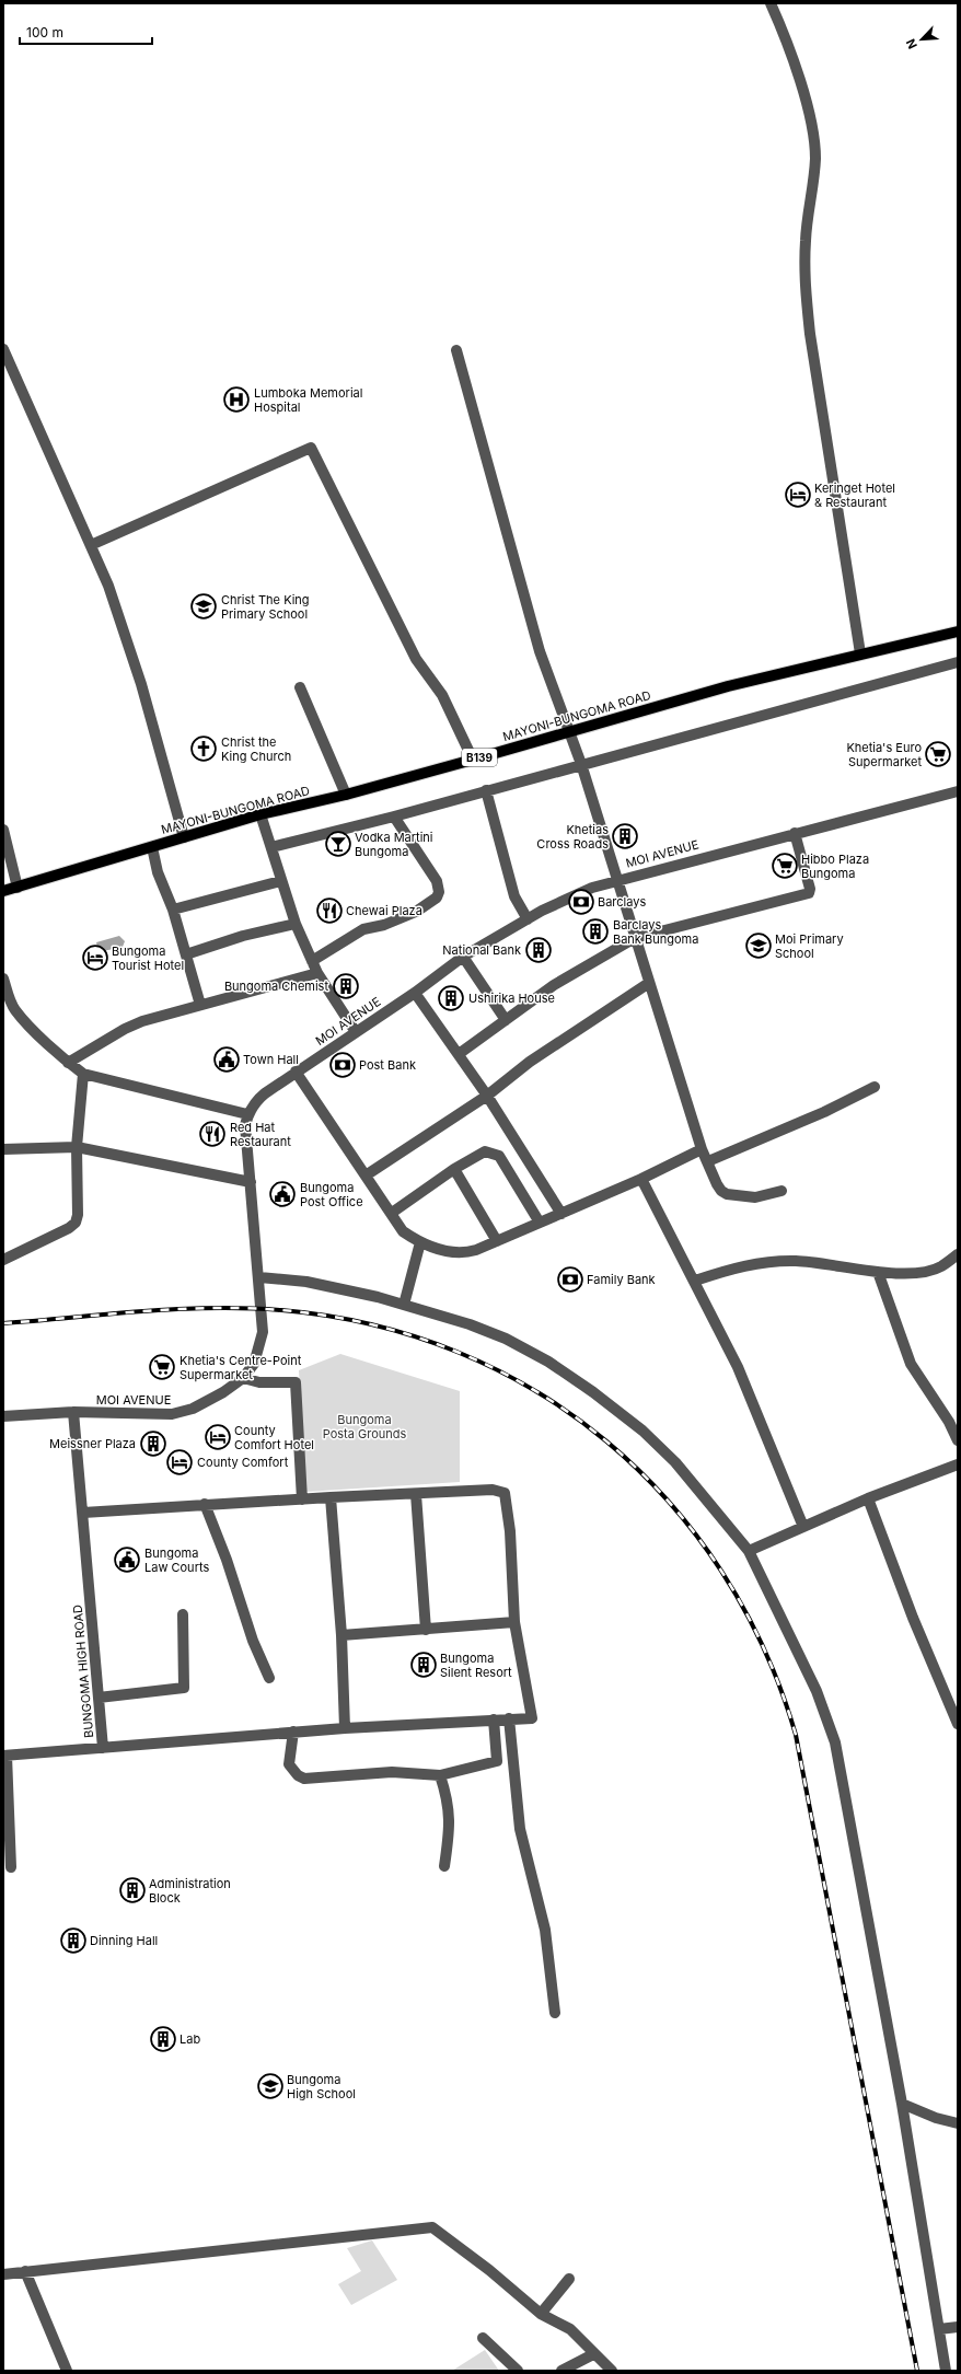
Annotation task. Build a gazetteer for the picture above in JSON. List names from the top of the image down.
{
  "streets": {
    "main road": ["MAYONI-BUNGOMA ROAD", "B139"],
    "street": ["MOI AVENUE", "BUNGOMA HIGH ROAD"]
  },
  "crossings": [
    ["MOI AVENUE", "BUNGOMA HIGH ROAD"]
  ],
  "parks": ["Bungoma Posta Grounds"],
  "places": {
    "hospital": ["Lumboka Memorial Hospital"],
    "hotel": [
      "Keringet Hotel & Restaurant",
      "Bungoma Tourist Hotel",
      "County Comfort Hotel",
      "County Comfort"
    ],
    "school or university": ["Christ The King Primary School", "Moi Primary School", "Bungoma High School"],
    "church": ["Christ the King Church"],
    "supermarket": ["Khetia's Euro Supermarket", "Hibbo Plaza Bungoma", "Khetia's Centre-Point Supermarket"],
    "building": [
      "Khetias Cross Roads",
      "Barclays Bank Bungoma",
      "National Bank",
      "Bungoma Chemist",
      "Ushirika House",
      "Meissner Plaza",
      "Bungoma Silent Resort",
      "Administration Block",
      "Dinning Hall",
      "Lab"
    ],
    "bar": ["Vodka Martini Bungoma"],
    "bank": ["Barclays", "Post Bank", "Family Bank"],
    "restaurant": ["Chewai Plaza", "Red Hat Restaurant"],
    "public building": ["Town Hall", "Bungoma Post Office", "Bungoma Law Courts"]
  },
  "scale_bar": "100 m",
  "north": "bottom left"
}
